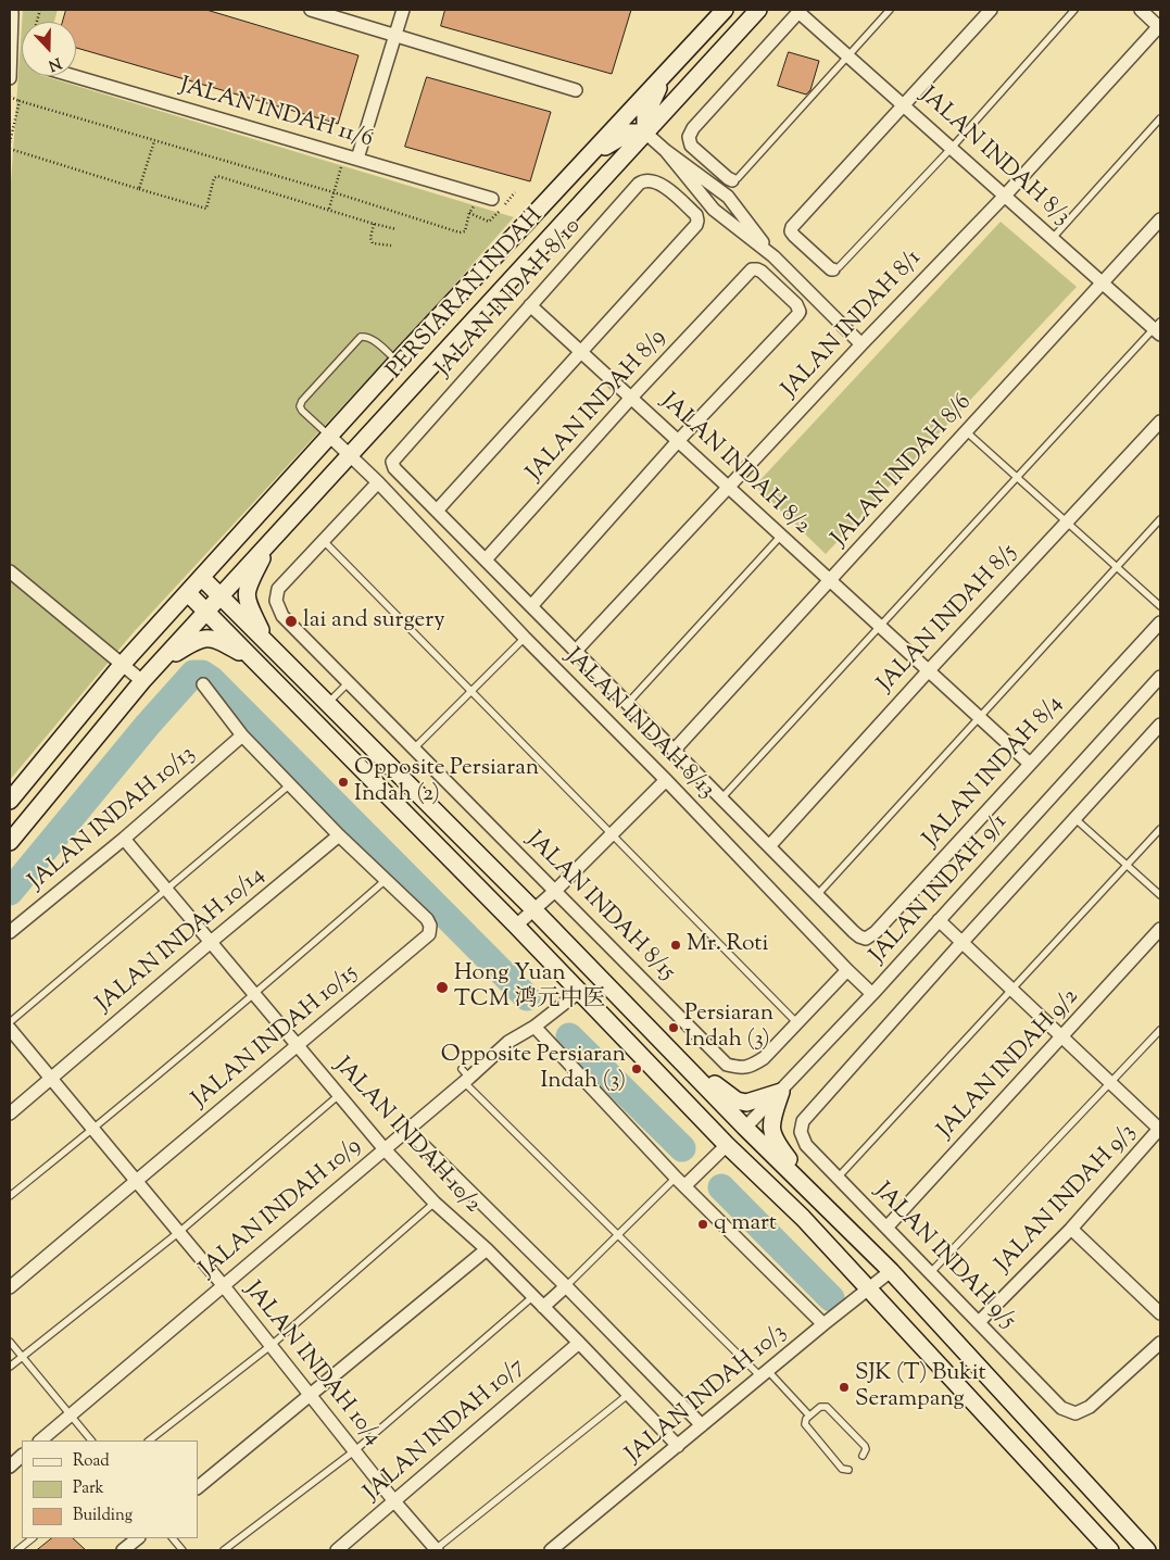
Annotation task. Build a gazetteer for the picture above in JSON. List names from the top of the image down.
{
  "streets": {
    "main road": ["PERSIARAN INDAH"],
    "street": [
      "JALAN INDAH 11/6",
      "JALAN INDAH 8/3",
      "JALAN INDAH 8/10",
      "JALAN INDAH 8/1",
      "JALAN INDAH 8/9",
      "JALAN INDAH 8/2",
      "JALAN INDAH 8/6",
      "JALAN INDAH 8/5",
      "JALAN INDAH 8/13",
      "JALAN INDAH 8/4",
      "JALAN INDAH 10/13",
      "JALAN INDAH 9/1",
      "JALAN INDAH 8/15",
      "JALAN INDAH 10/14",
      "JALAN INDAH 10/15",
      "JALAN INDAH 9/2",
      "JALAN INDAH 10/2",
      "JALAN INDAH 9/3",
      "JALAN INDAH 10/9",
      "JALAN INDAH 9/5",
      "JALAN INDAH 10/4",
      "JALAN INDAH 10/3",
      "JALAN INDAH 10/7"
    ]
  },
  "crossings": [
    ["JALAN INDAH 8/3", "JALAN INDAH 8/1"],
    ["JALAN INDAH 8/3", "JALAN INDAH 8/6"],
    ["PERSIARAN INDAH", "JALAN INDAH 8/13"],
    ["JALAN INDAH 8/10", "JALAN INDAH 8/2"],
    ["JALAN INDAH 8/1", "JALAN INDAH 8/2"],
    ["JALAN INDAH 8/9", "JALAN INDAH 8/2"],
    ["JALAN INDAH 8/2", "JALAN INDAH 8/6"],
    ["JALAN INDAH 8/2", "JALAN INDAH 8/5"],
    ["JALAN INDAH 8/2", "JALAN INDAH 8/4"],
    ["JALAN INDAH 8/13", "JALAN INDAH 9/1"],
    ["JALAN INDAH 10/13", "JALAN INDAH 10/2"],
    ["JALAN INDAH 10/14", "JALAN INDAH 10/2"],
    ["JALAN INDAH 10/14", "JALAN INDAH 10/4"],
    ["JALAN INDAH 10/15", "JALAN INDAH 10/2"],
    ["JALAN INDAH 10/15", "JALAN INDAH 10/4"],
    ["JALAN INDAH 9/2", "JALAN INDAH 9/5"],
    ["JALAN INDAH 10/2", "JALAN INDAH 10/9"],
    ["JALAN INDAH 10/2", "JALAN INDAH 10/3"],
    ["JALAN INDAH 10/2", "JALAN INDAH 10/7"],
    ["JALAN INDAH 9/3", "JALAN INDAH 9/5"],
    ["JALAN INDAH 10/9", "JALAN INDAH 10/4"],
    ["JALAN INDAH 10/4", "JALAN INDAH 10/7"]
  ],
  "places": [
    "lai and surgery",
    "Opposite Persiaran Indah (2)",
    "Mr. Roti",
    "Hong Yuan TCM 鸿元中医",
    "Persiaran Indah (3)",
    "Opposite Persiaran Indah (3)",
    "q mart",
    "SJK (T) Bukit Serampang"
  ],
  "legend": ["Road", "Park", "Building"],
  "north": "bottom"
}
